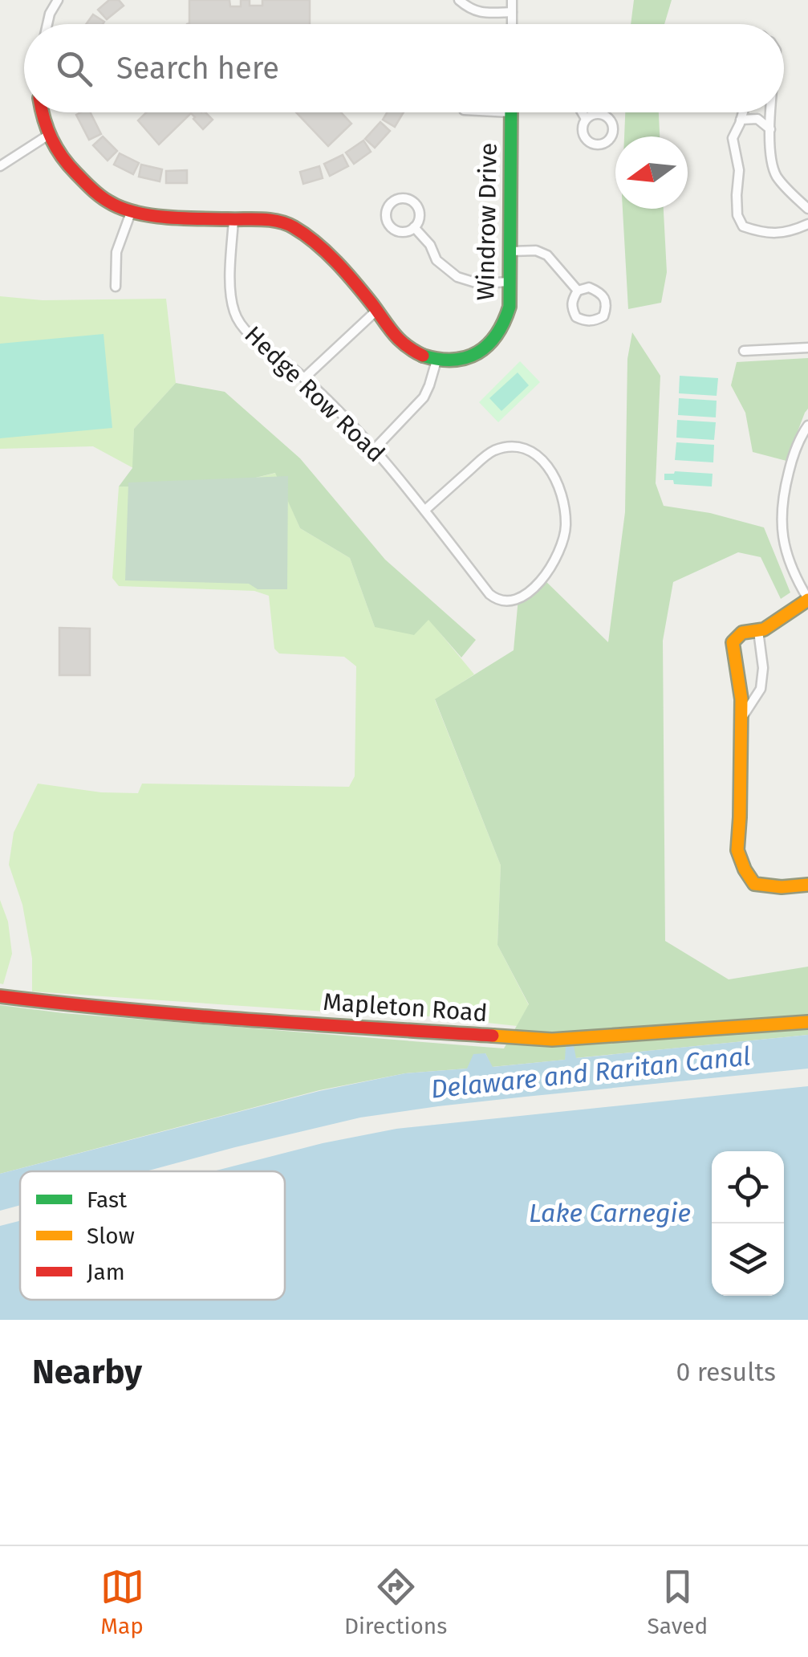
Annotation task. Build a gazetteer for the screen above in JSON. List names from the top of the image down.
{
  "streets": {
    "street": ["Windrow Drive", "Hedge Row Road", "Mapleton Road"]
  },
  "water": ["Delaware and Raritan Canal", "Lake Carnegie"],
  "legend": ["Fast", "Slow", "Jam"],
  "north": "left",
  "page": {
    "search": "Search here",
    "heading": ["Nearby", "0 results"],
    "nav": ["Map", "Directions", "Saved"]
  }
}
